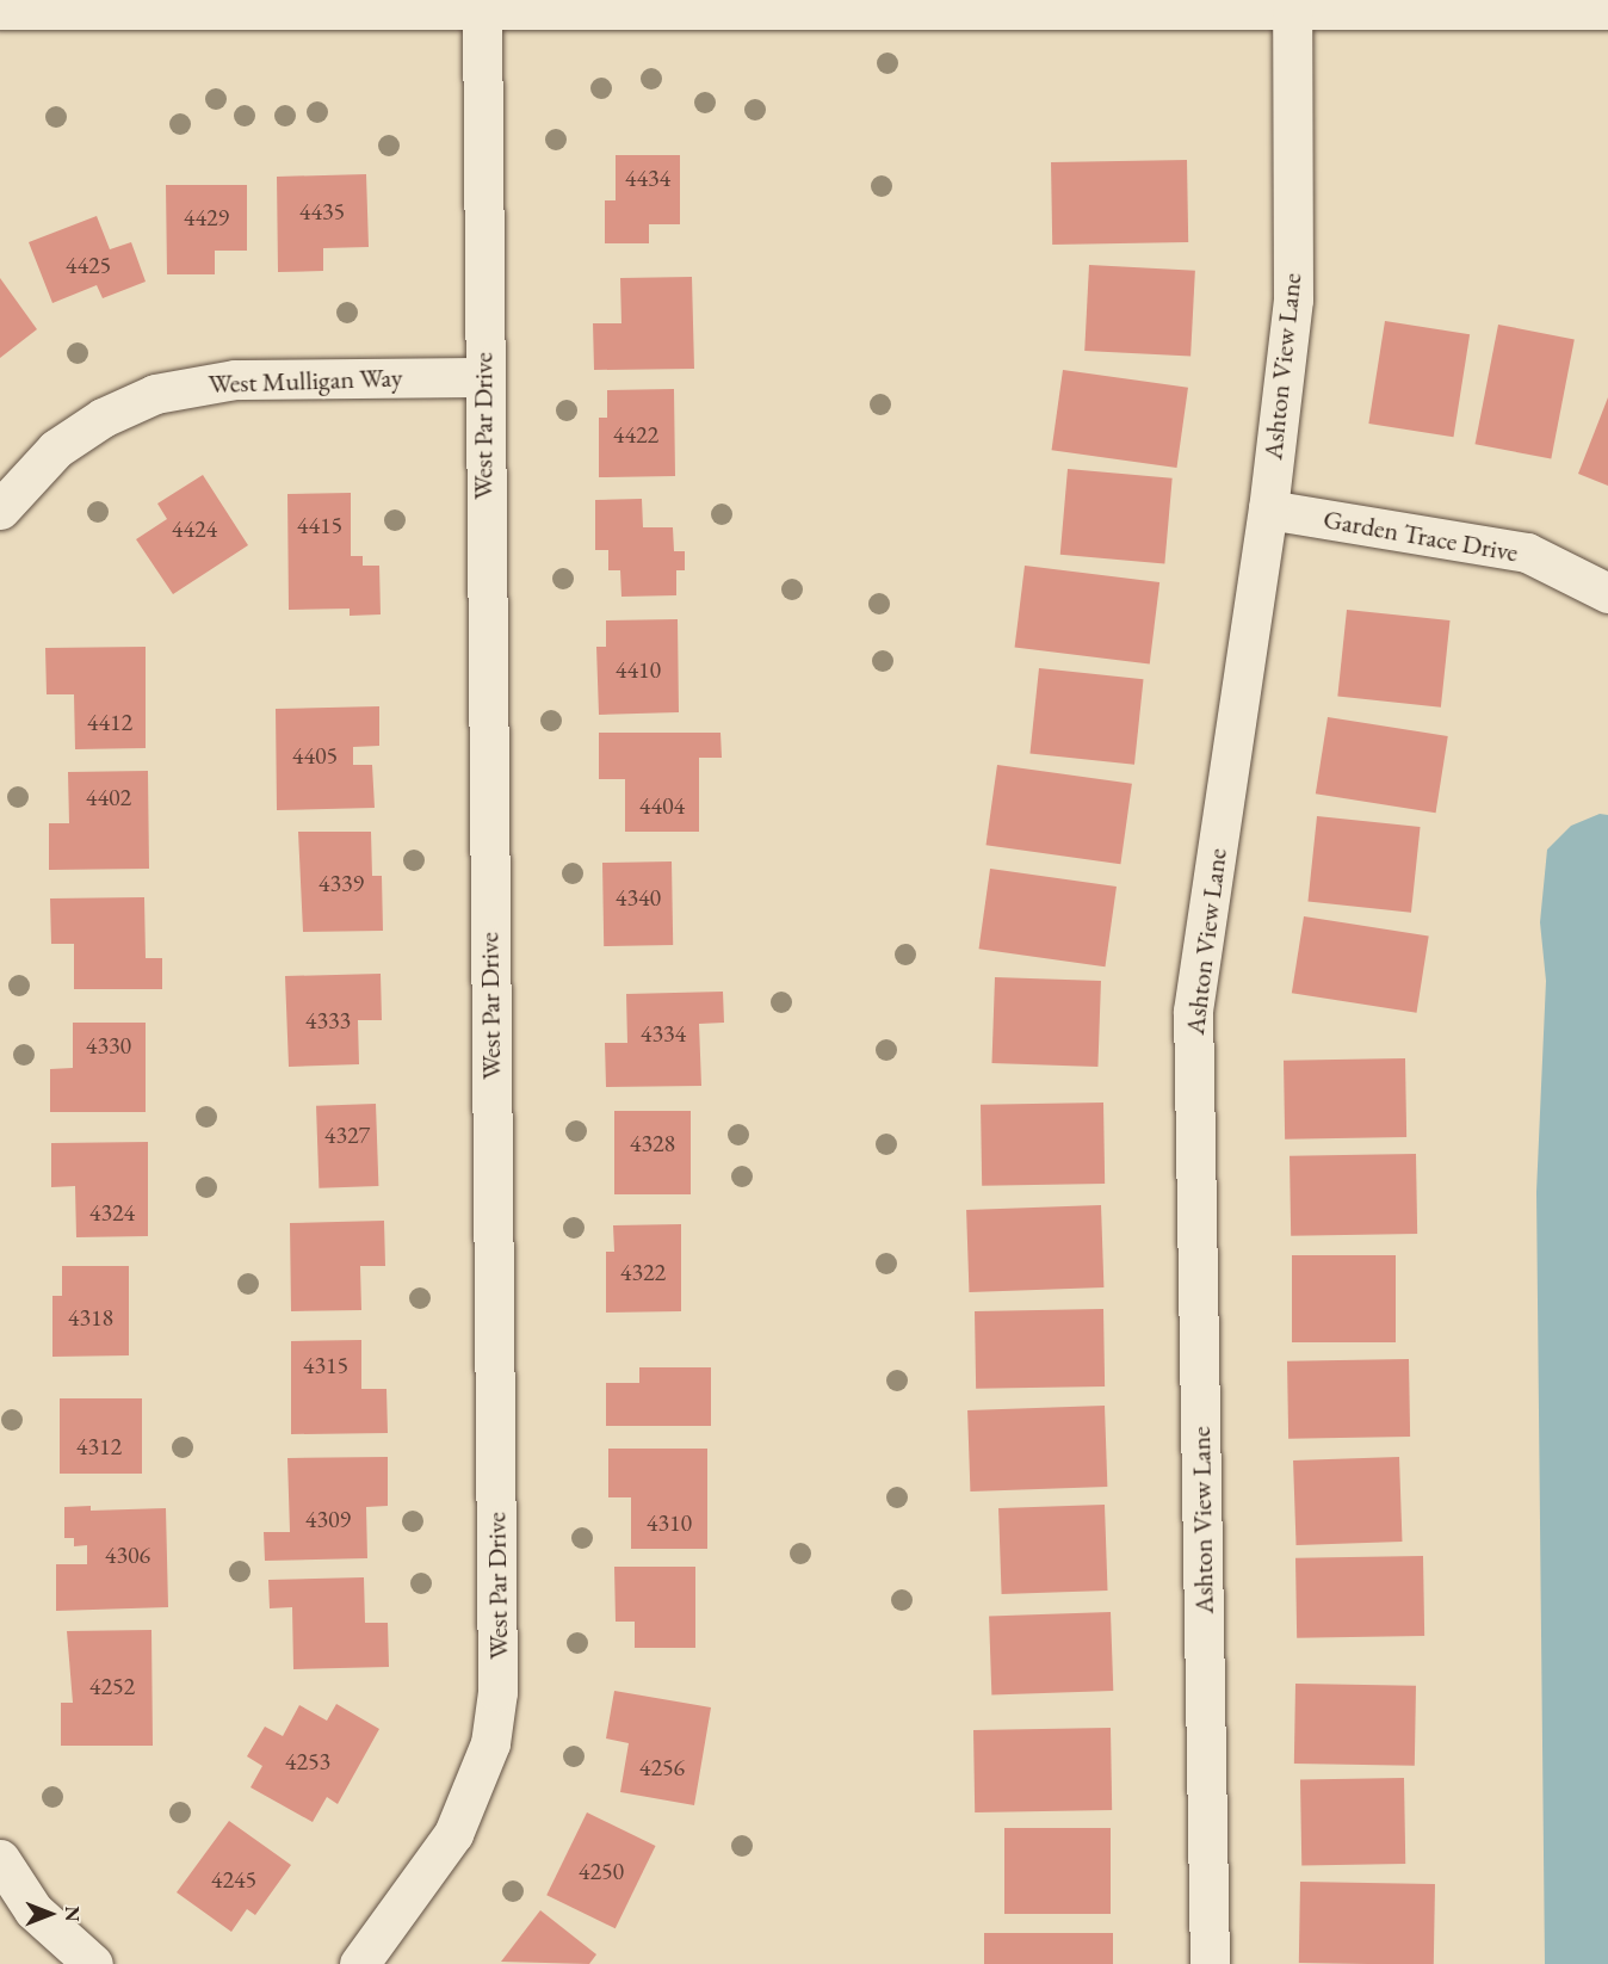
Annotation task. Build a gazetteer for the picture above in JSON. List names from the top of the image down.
{
  "streets": {
    "street": [
      "Ashton View Lane",
      "West Mulligan Way",
      "West Par Drive",
      "Garden Trace Drive"
    ]
  },
  "crossings": [
    ["Ashton View Lane", "Garden Trace Drive"],
    ["West Mulligan Way", "West Par Drive"]
  ],
  "house_numbers": [
    "4434",
    "4435",
    "4429",
    "4425",
    "4422",
    "4415",
    "4424",
    "4410",
    "4412",
    "4405",
    "4402",
    "4404",
    "4339",
    "4340",
    "4333",
    "4334",
    "4330",
    "4327",
    "4328",
    "4324",
    "4322",
    "4318",
    "4315",
    "4312",
    "4309",
    "4310",
    "4306",
    "4252",
    "4253",
    "4256",
    "4250",
    "4245"
  ],
  "north": "right"
}
